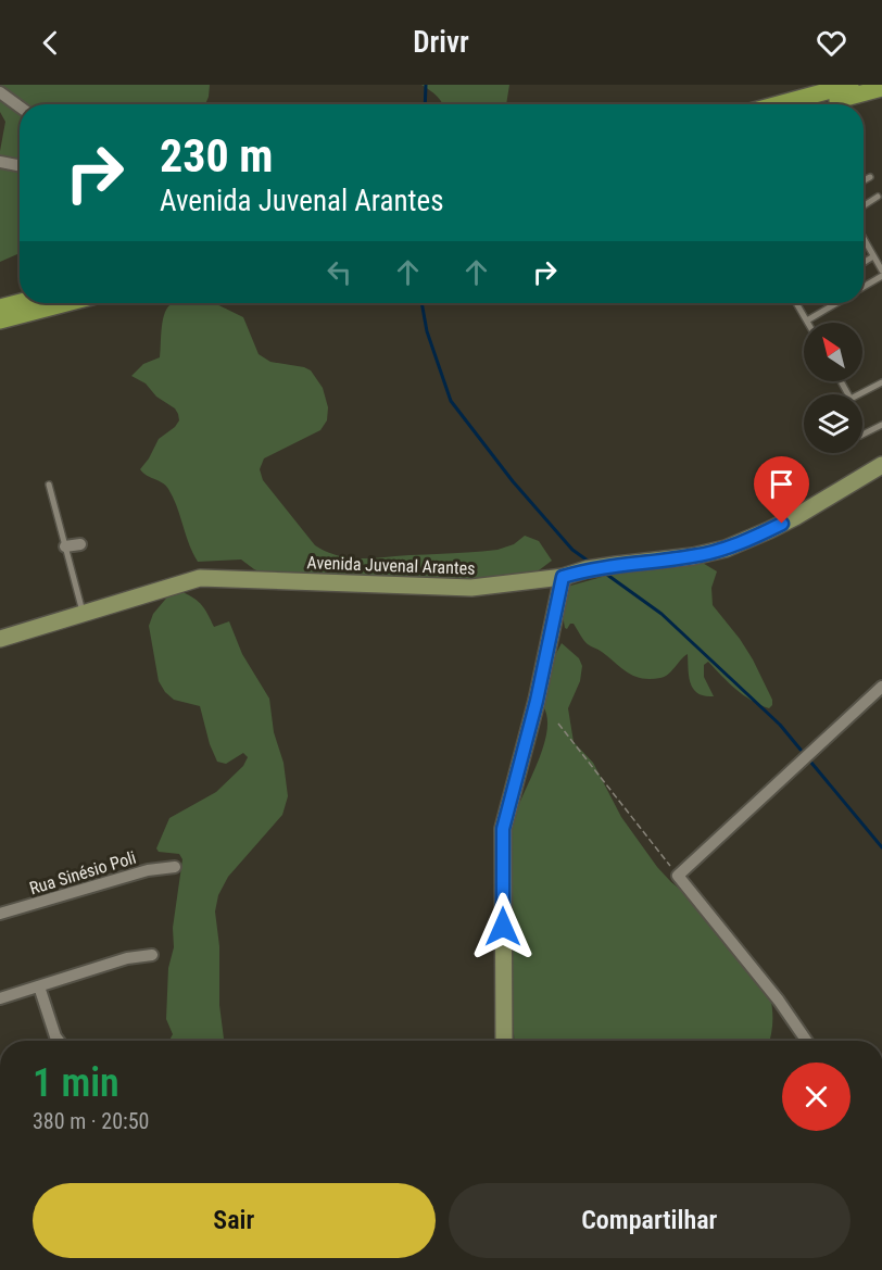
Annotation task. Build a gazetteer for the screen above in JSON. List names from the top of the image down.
{
  "streets": {
    "street": ["Avenida Juvenal Arantes", "Rua Sinésio Poli"]
  },
  "north": "top left",
  "page": {
    "header": "Drivr",
    "turn": ["230 m", "Avenida Juvenal Arantes"],
    "heading": ["1 min", "380 m · 20:50"],
    "buttons": ["Sair", "Compartilhar"]
  }
}
